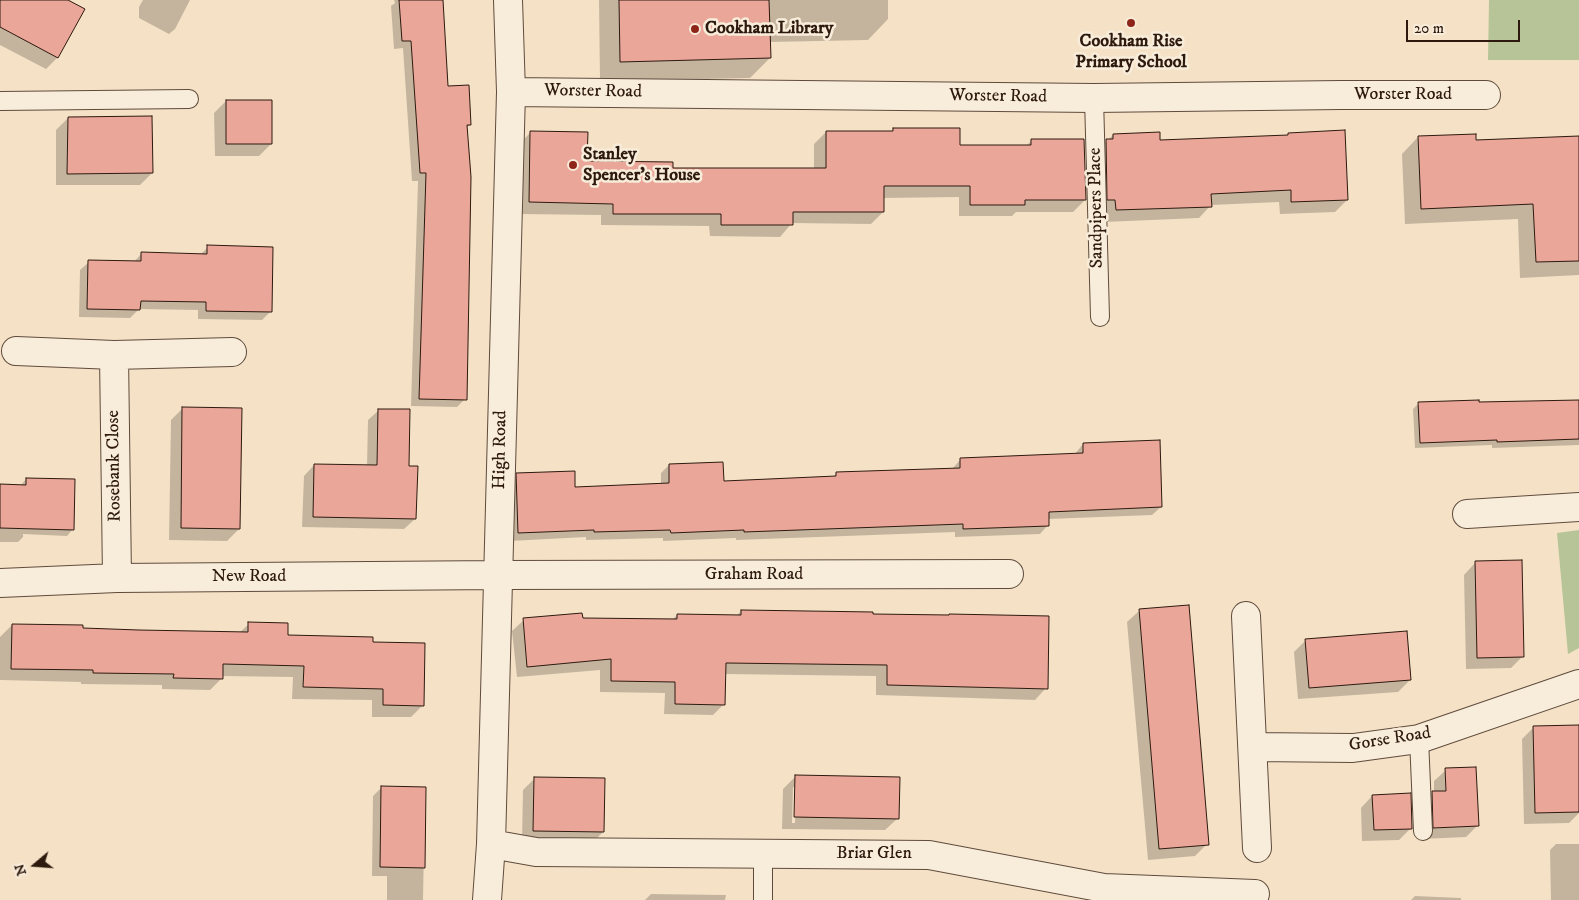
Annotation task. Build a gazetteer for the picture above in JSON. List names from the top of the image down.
{
  "streets": {
    "street": [
      "Worster Road",
      "High Road",
      "Rosebank Close",
      "Graham Road",
      "New Road",
      "Gorse Road",
      "Briar Glen"
    ],
    "lane": ["Sandpipers Place"]
  },
  "crossings": [
    ["Worster Road", "Sandpipers Place"],
    ["Worster Road", "High Road"],
    ["High Road", "Graham Road"],
    ["High Road", "New Road"],
    ["High Road", "Briar Glen"],
    ["Rosebank Close", "New Road"],
    ["Graham Road", "New Road"]
  ],
  "places": ["Cookham Rise Primary School", "Cookham Library", "Stanley Spencer's House"],
  "scale_bar": "20 m",
  "north": "left"
}
